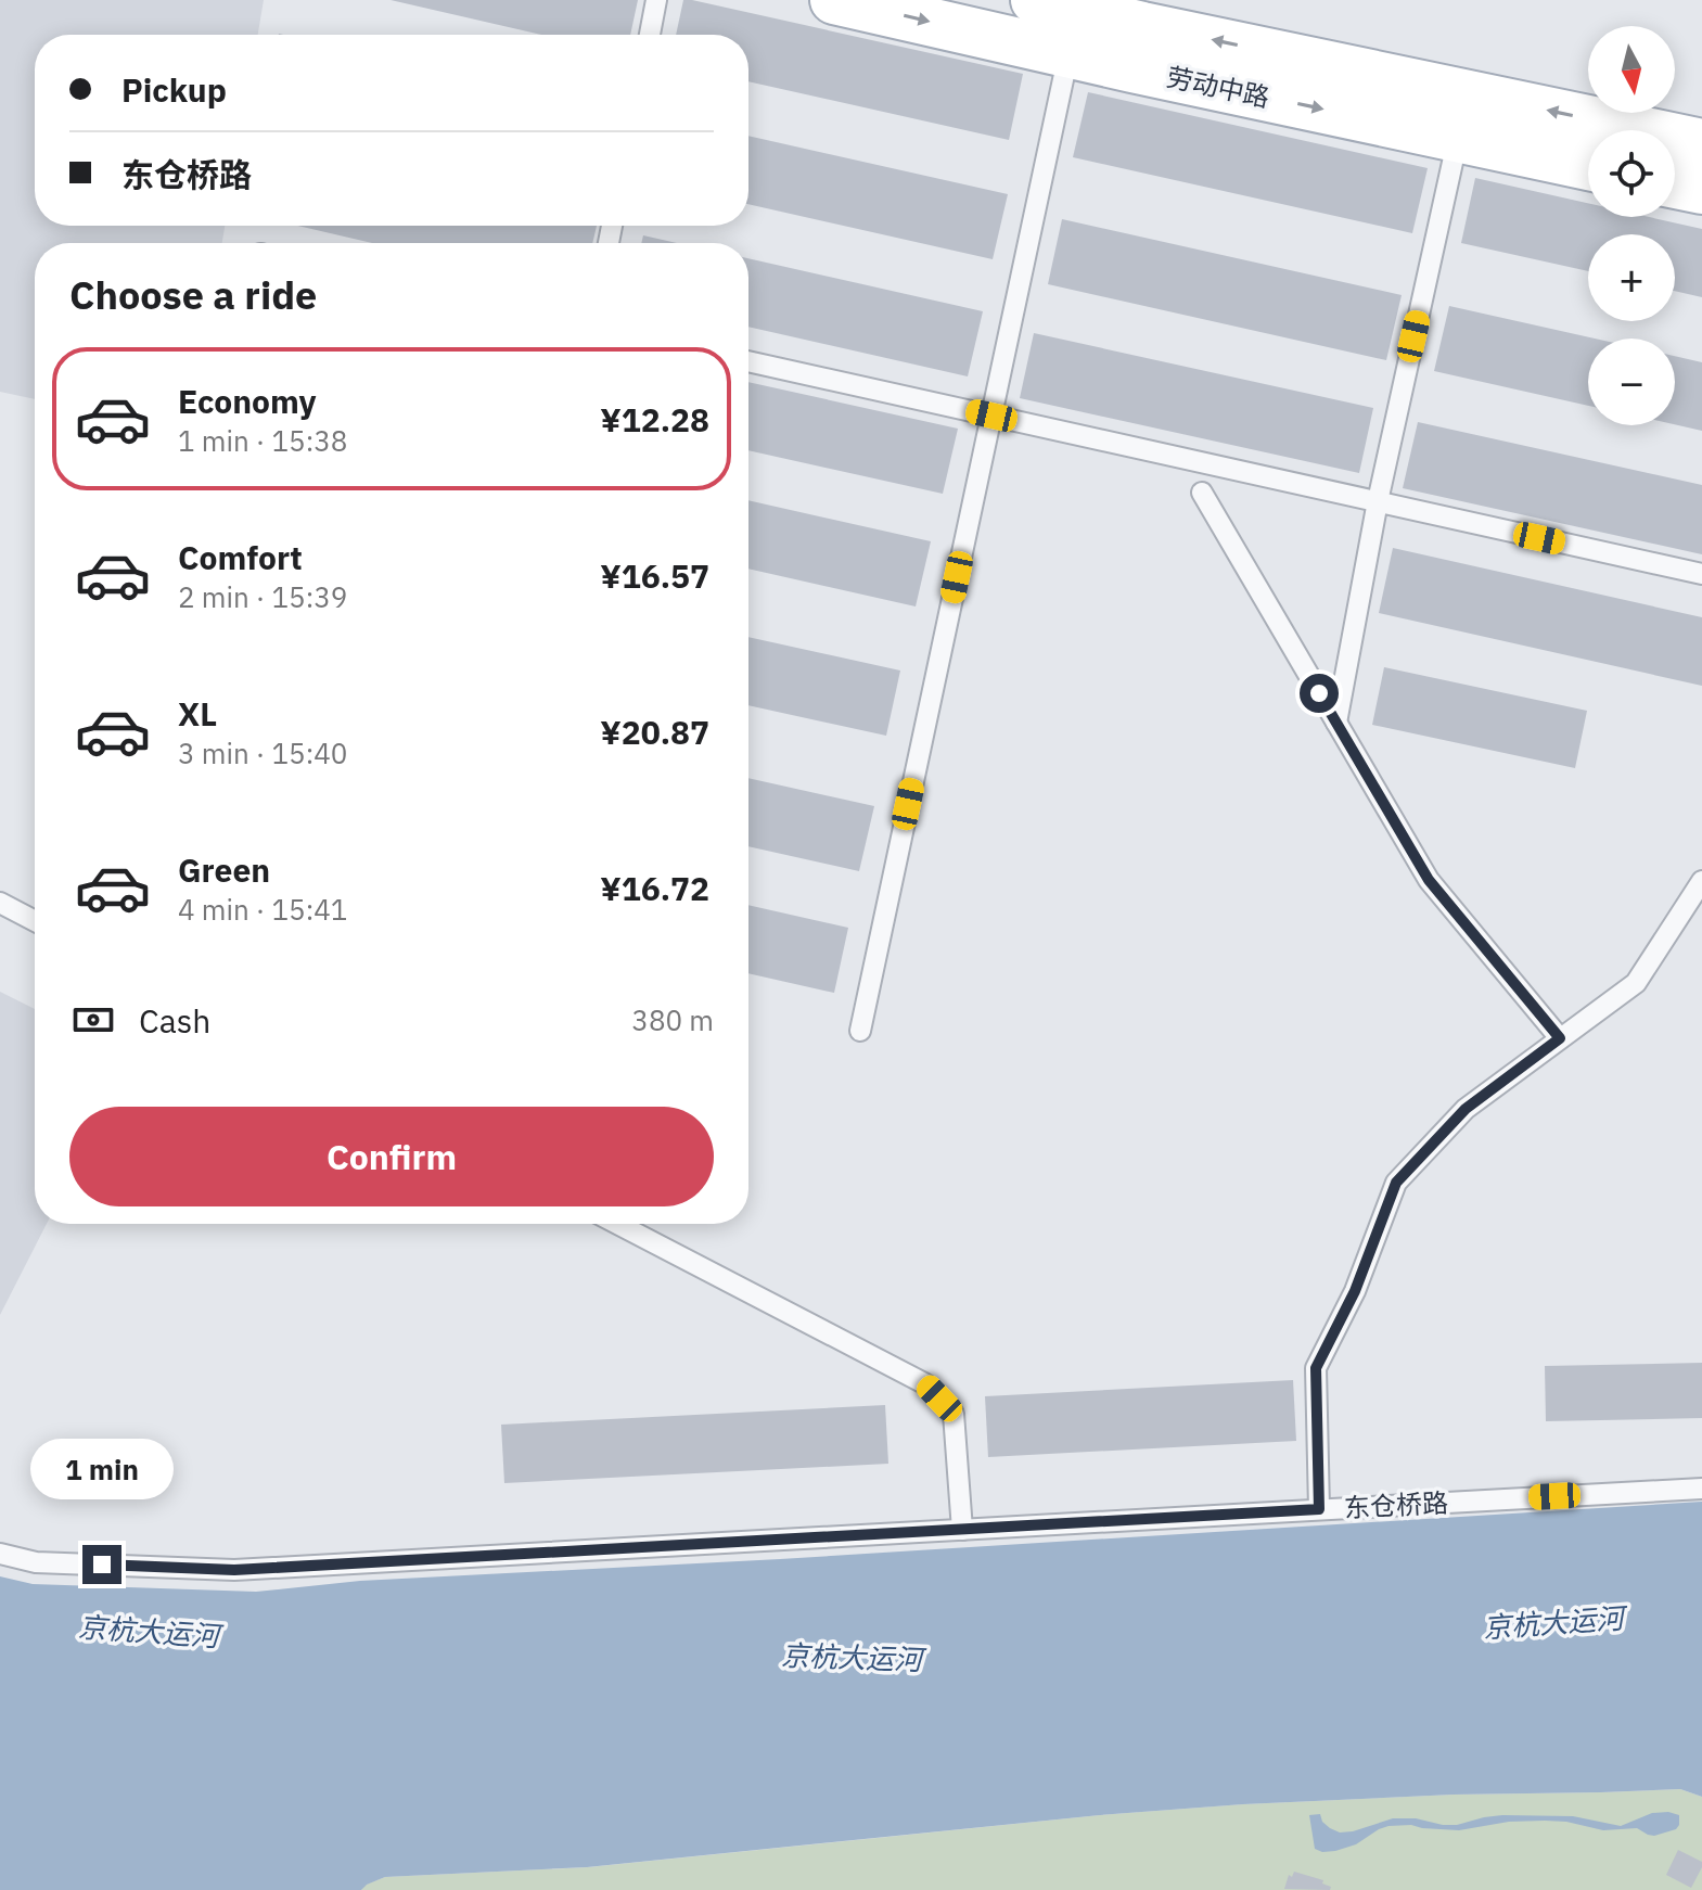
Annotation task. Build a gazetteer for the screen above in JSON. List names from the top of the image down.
{
  "streets": {
    "main road": ["劳动中路"],
    "lane": ["东仓桥路"]
  },
  "water": ["京杭大运河"],
  "north": "bottom",
  "page": {
    "map_buttons": ["+", "−"],
    "banner": ["Pickup", "东仓桥路"],
    "heading": "Choose a ride",
    "list": [
      {
        "name": "Economy",
        "note": "1 min · 15:38",
        "value": "¥12.28"
      },
      {
        "name": "Comfort",
        "note": "2 min · 15:39",
        "value": "¥16.57"
      },
      {
        "name": "XL",
        "note": "3 min · 15:40",
        "value": "¥20.87"
      },
      {
        "name": "Green",
        "note": "4 min · 15:41",
        "value": "¥16.72"
      }
    ],
    "pay": ["Cash", "380 m"],
    "buttons": "Confirm",
    "bubble": "1 min"
  }
}
